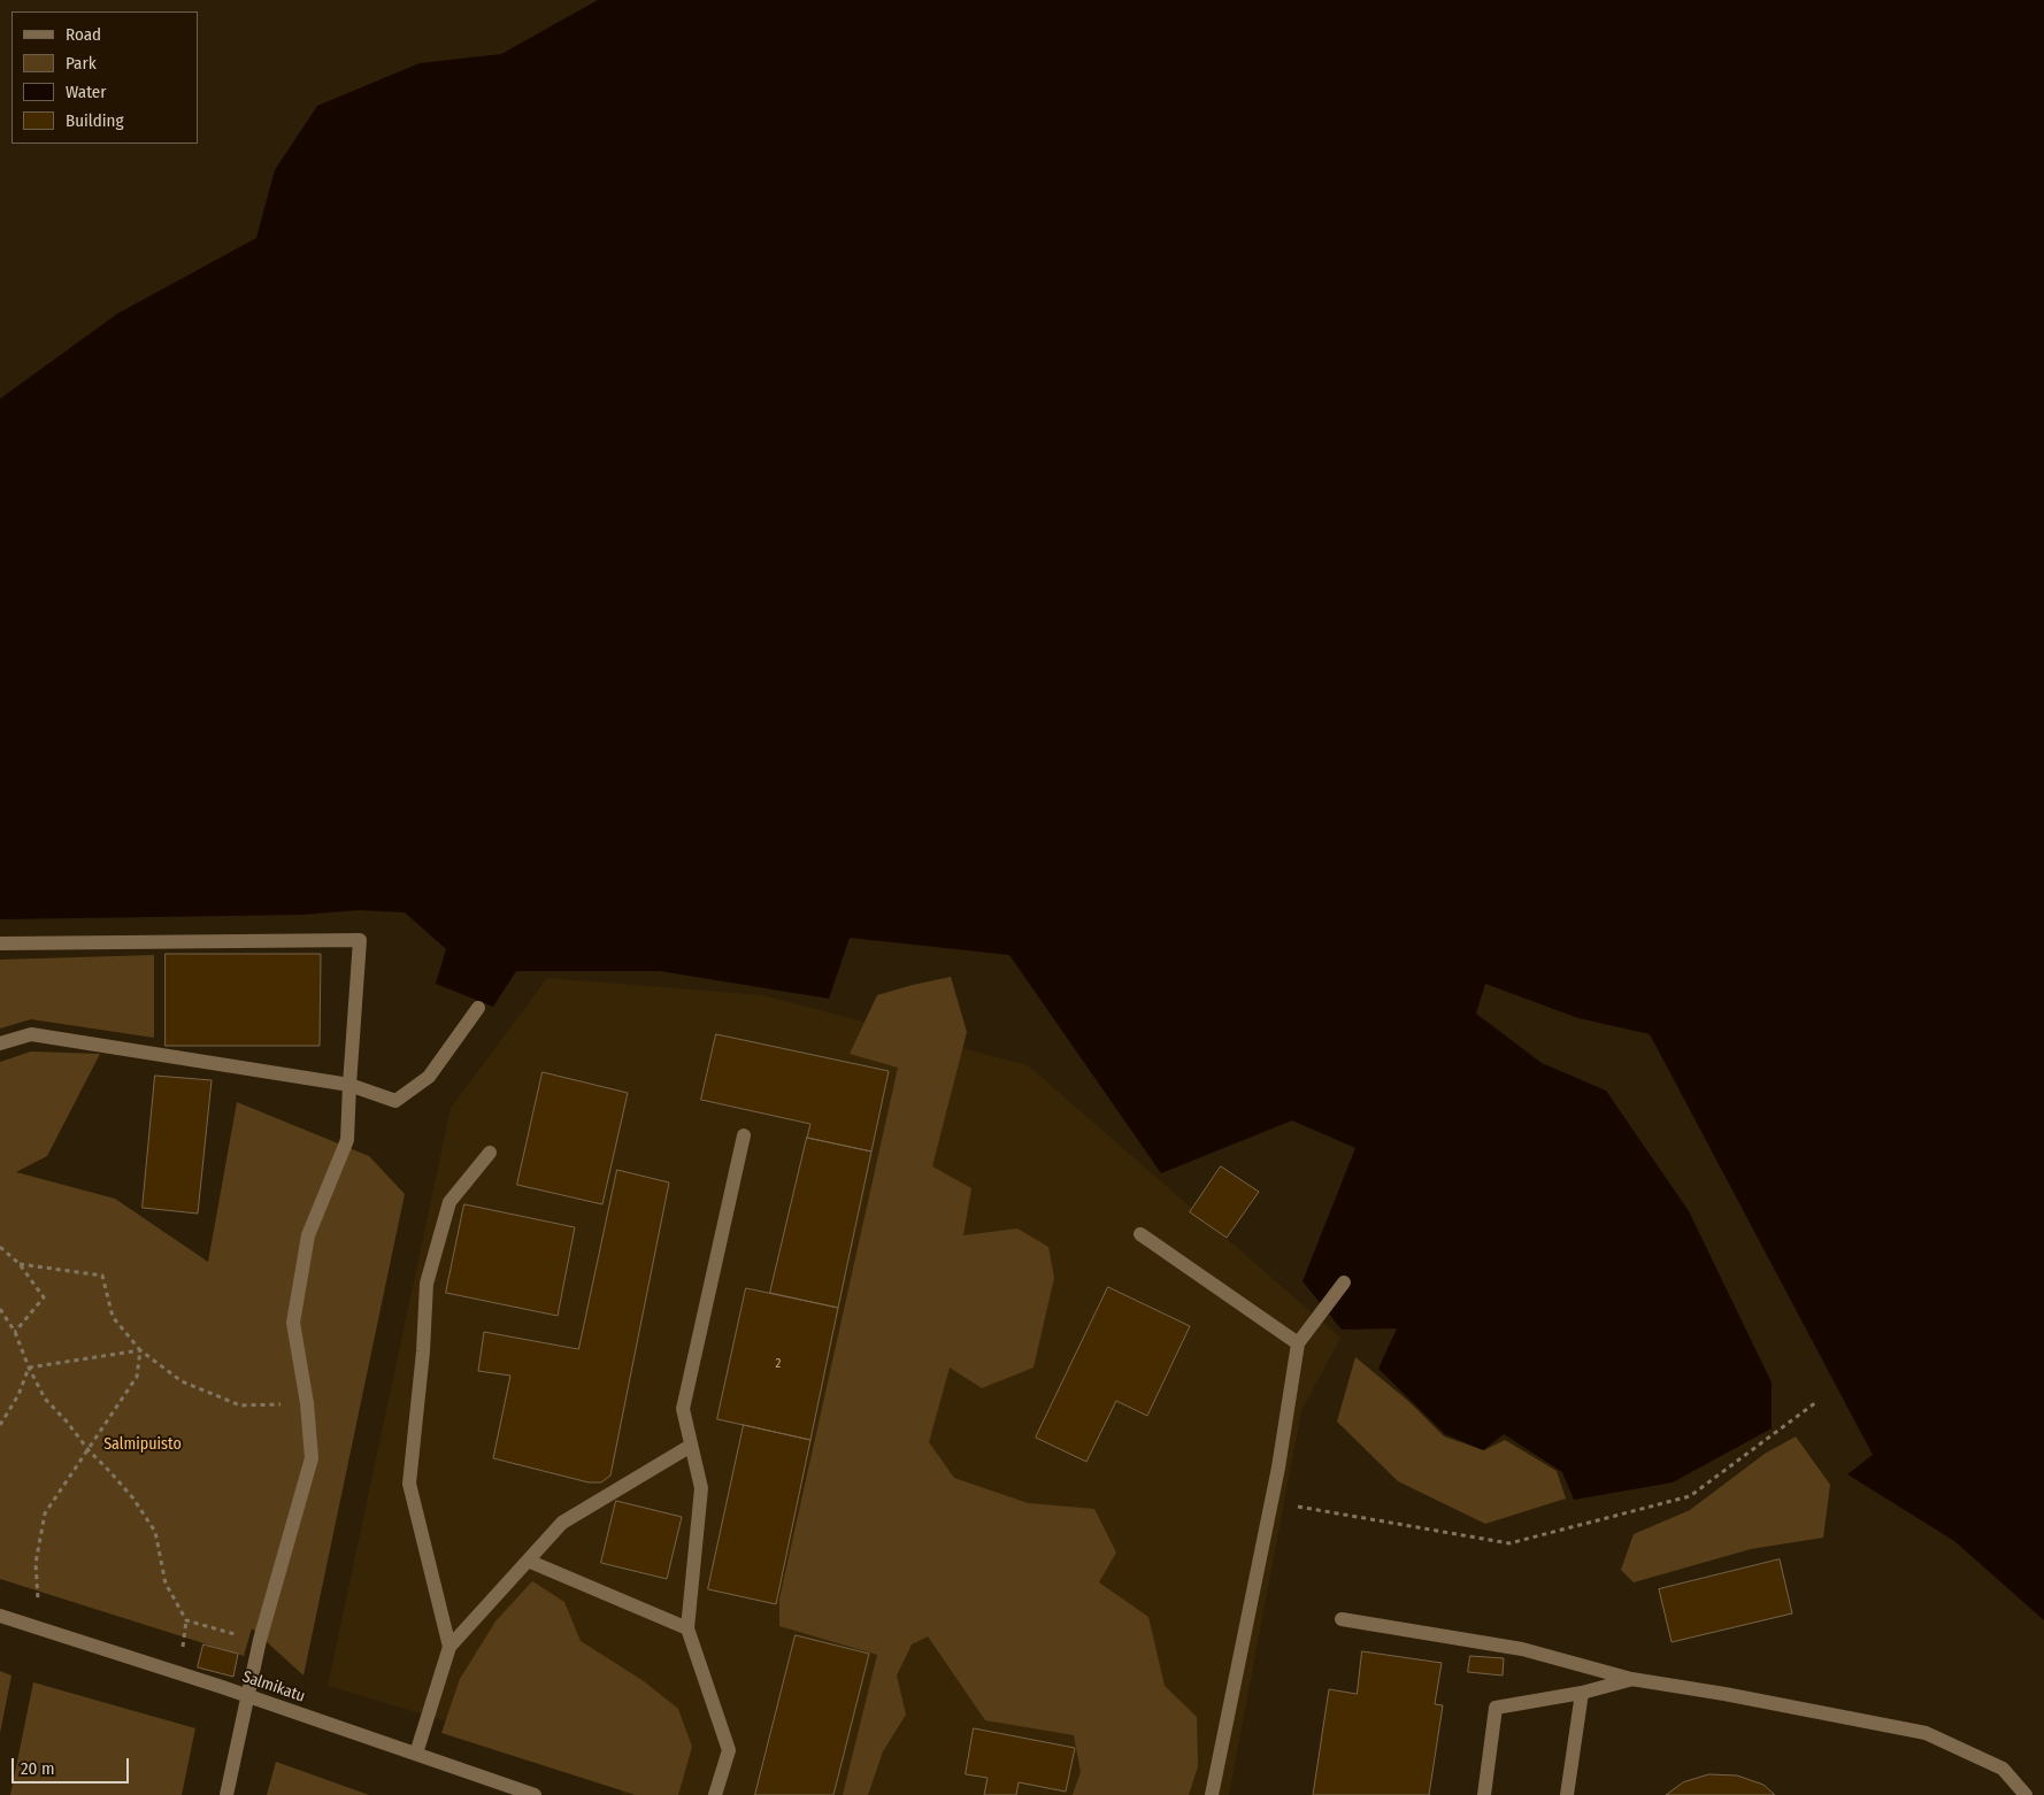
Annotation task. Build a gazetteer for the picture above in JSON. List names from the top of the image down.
{
  "streets": {
    "street": ["Salmikatu"]
  },
  "parks": ["Salmipuisto"],
  "house_numbers": ["2"],
  "legend": [
    "Road",
    "Park",
    "Water",
    "Building"
  ],
  "scale_bar": "20 m"
}
